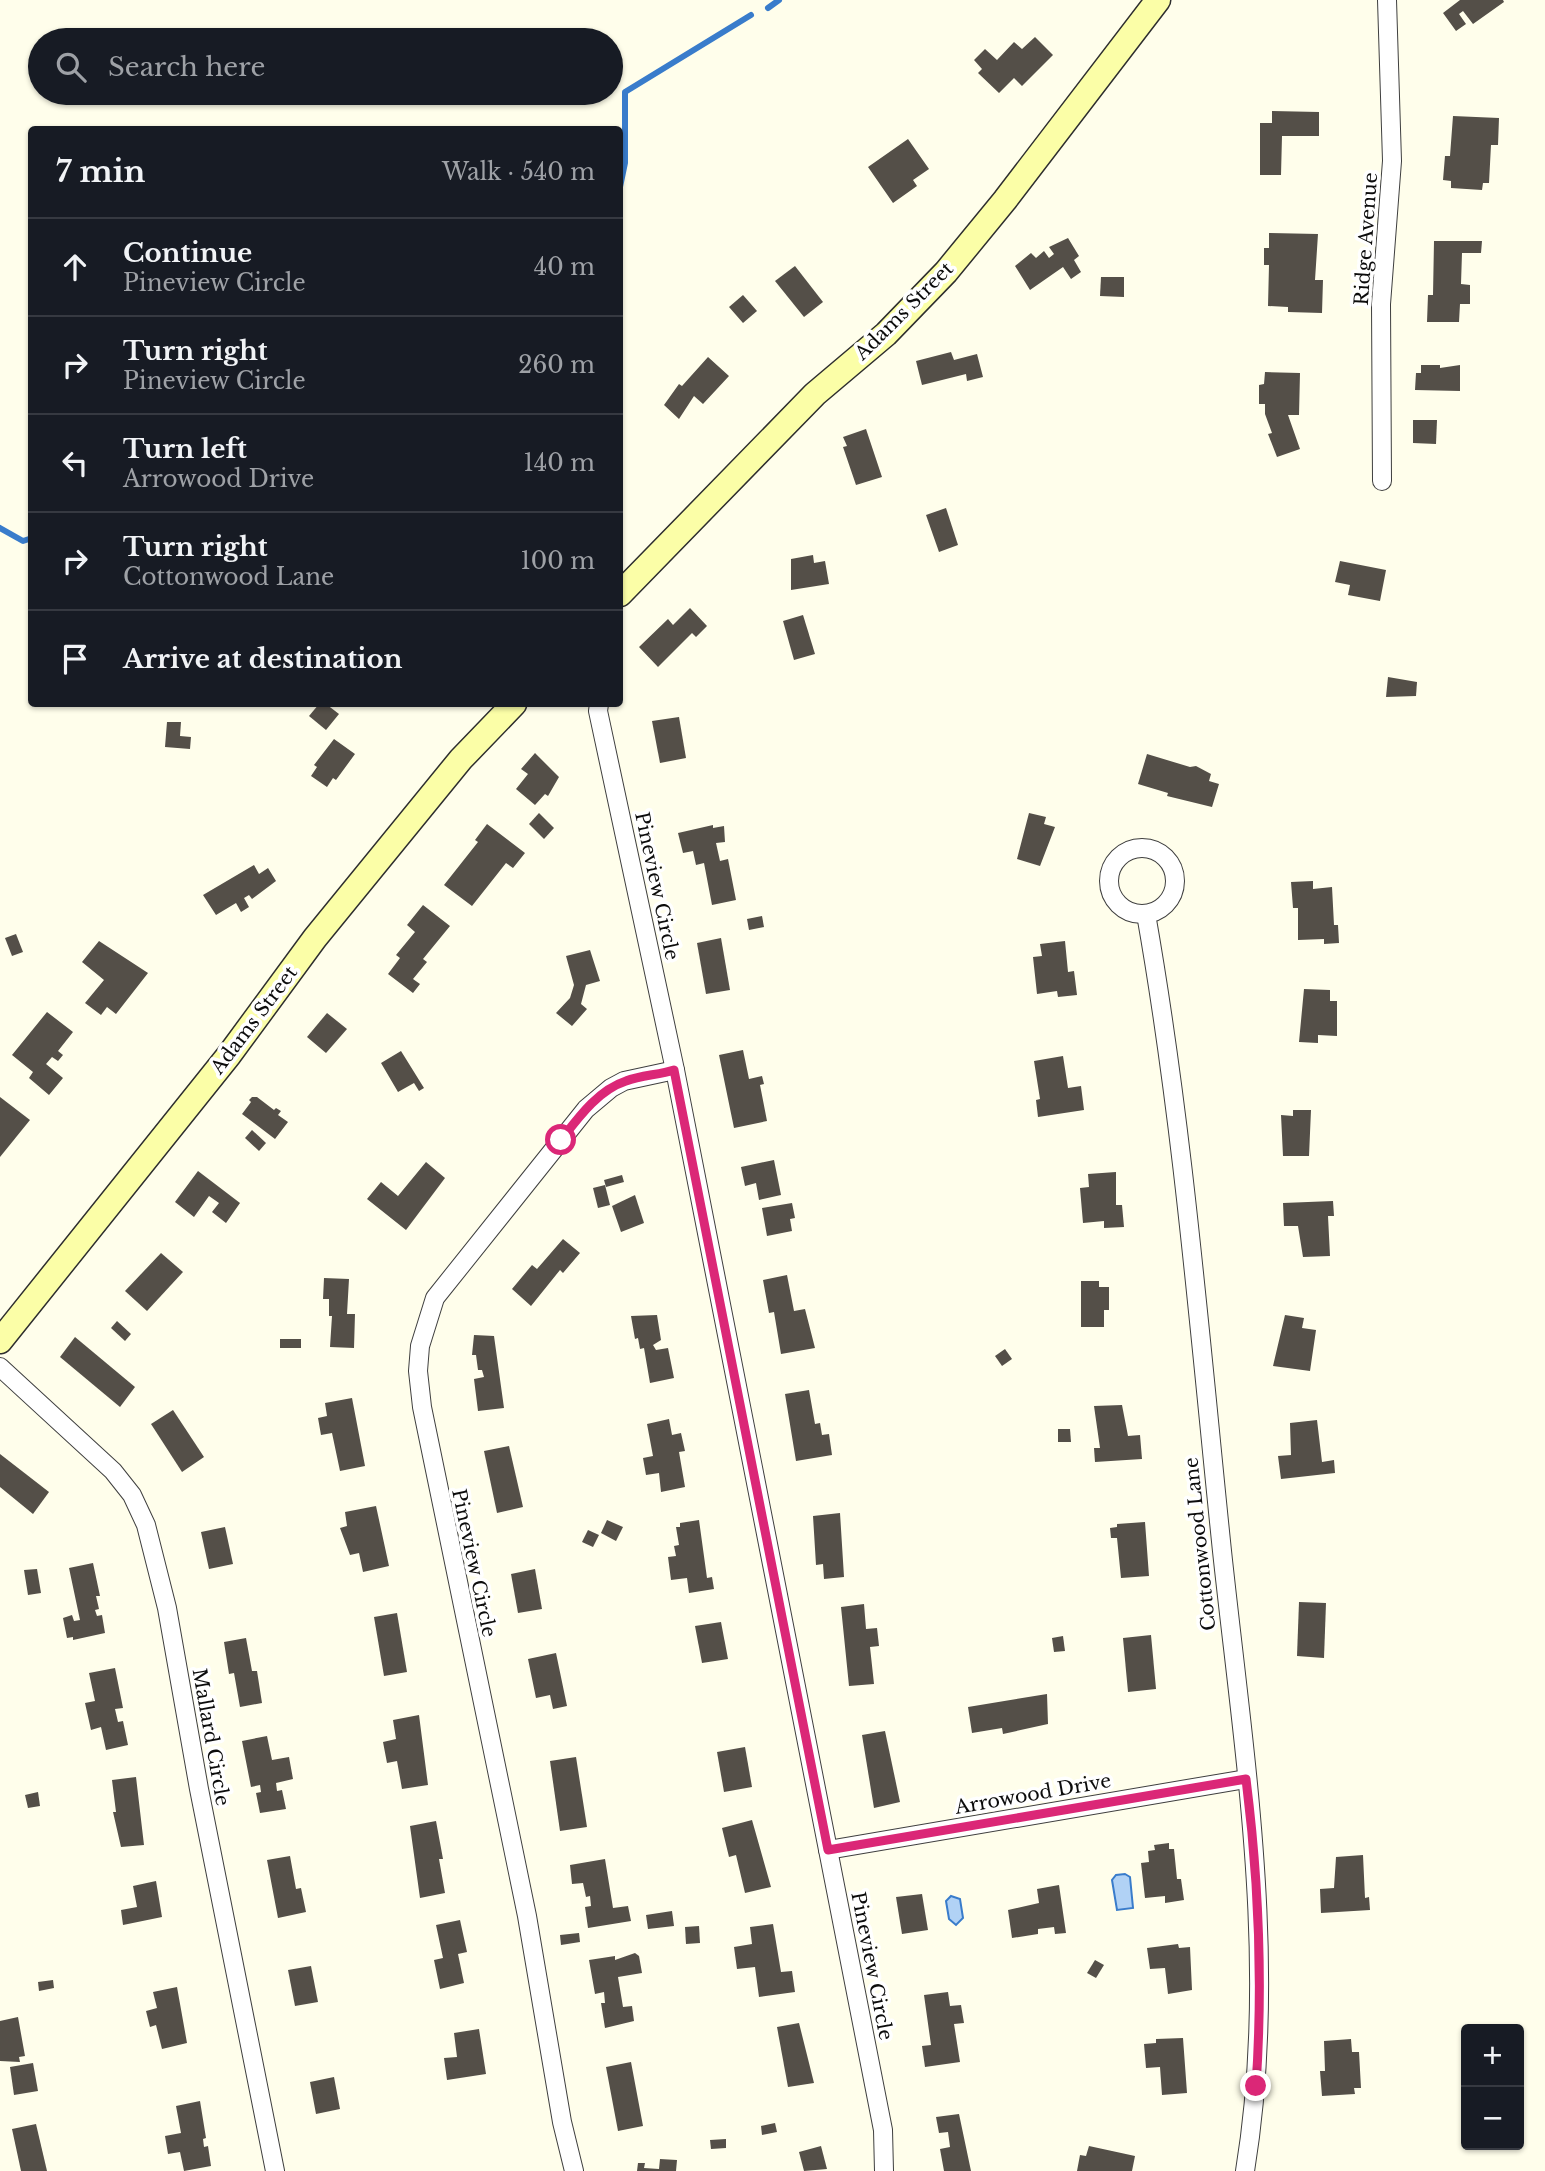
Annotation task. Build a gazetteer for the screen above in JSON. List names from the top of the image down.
{
  "streets": {
    "street": [
      "Ridge Avenue",
      "Adams Street",
      "Pineview Circle",
      "Cottonwood Lane",
      "Mallard Circle",
      "Arrowood Drive"
    ]
  },
  "crossings": [
    ["Pineview Circle", "Arrowood Drive"],
    ["Cottonwood Lane", "Arrowood Drive"]
  ],
  "page": {
    "search": "Search here",
    "heading": ["7 min", "Walk · 540 m"],
    "list": [
      ["Continue", "Pineview Circle", "40 m"],
      ["Turn right", "Pineview Circle", "260 m"],
      ["Turn left", "Arrowood Drive", "140 m"],
      ["Turn right", "Cottonwood Lane", "100 m"],
      "Arrive at destination"
    ],
    "map_buttons": ["+", "−"]
  }
}
